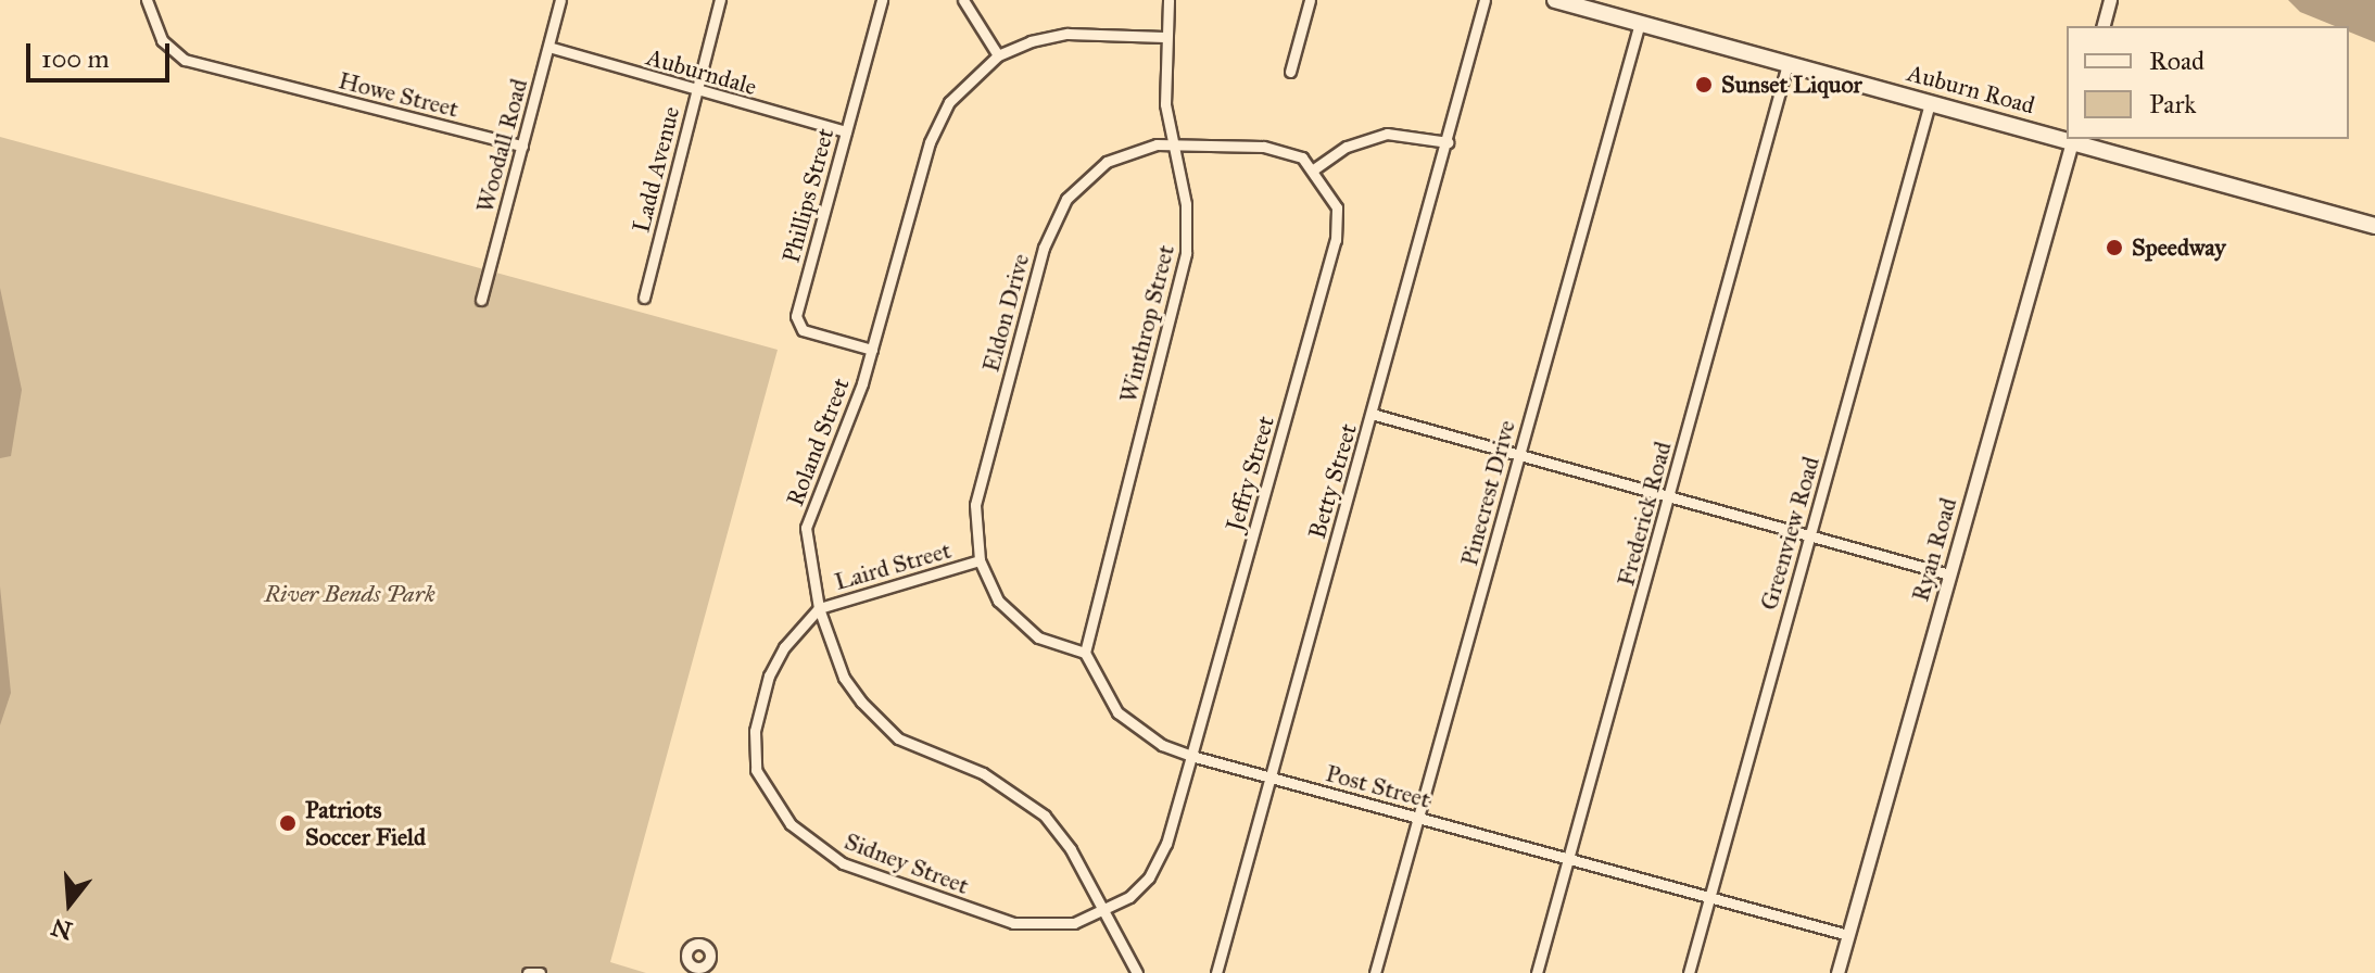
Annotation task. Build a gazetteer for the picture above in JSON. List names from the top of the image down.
{
  "streets": {
    "main road": ["Auburn Road"],
    "street": [
      "Auburndale",
      "Howe Street",
      "Woodall Road",
      "Ladd Avenue",
      "Phillips Street",
      "Eldon Drive",
      "Winthrop Street",
      "Roland Street",
      "Jeffry Street",
      "Betty Street",
      "Pinecrest Drive",
      "Frederick Road",
      "Greenview Road",
      "Ryan Road",
      "Laird Street",
      "Post Street",
      "Sidney Street"
    ]
  },
  "crossings": [
    ["Auburndale", "Woodall Road"],
    ["Auburndale", "Ladd Avenue"],
    ["Auburndale", "Phillips Street"],
    ["Auburn Road", "Pinecrest Drive"],
    ["Auburn Road", "Frederick Road"],
    ["Auburn Road", "Greenview Road"],
    ["Auburn Road", "Ryan Road"],
    ["Howe Street", "Woodall Road"],
    ["Phillips Street", "Roland Street"],
    ["Eldon Drive", "Winthrop Street"],
    ["Eldon Drive", "Laird Street"],
    ["Winthrop Street", "Roland Street"],
    ["Winthrop Street", "Post Street"],
    ["Roland Street", "Jeffry Street"],
    ["Roland Street", "Laird Street"],
    ["Roland Street", "Sidney Street"],
    ["Jeffry Street", "Post Street"],
    ["Jeffry Street", "Sidney Street"],
    ["Betty Street", "Post Street"],
    ["Pinecrest Drive", "Post Street"],
    ["Frederick Road", "Post Street"],
    ["Greenview Road", "Post Street"],
    ["Ryan Road", "Post Street"],
    ["Laird Street", "Sidney Street"]
  ],
  "parks": ["River Bends Park"],
  "places": ["Sunset Liquor", "Speedway", "Patriots Soccer Field"],
  "legend": ["Road", "Park"],
  "scale_bar": "100 m",
  "north": "bottom"
}
